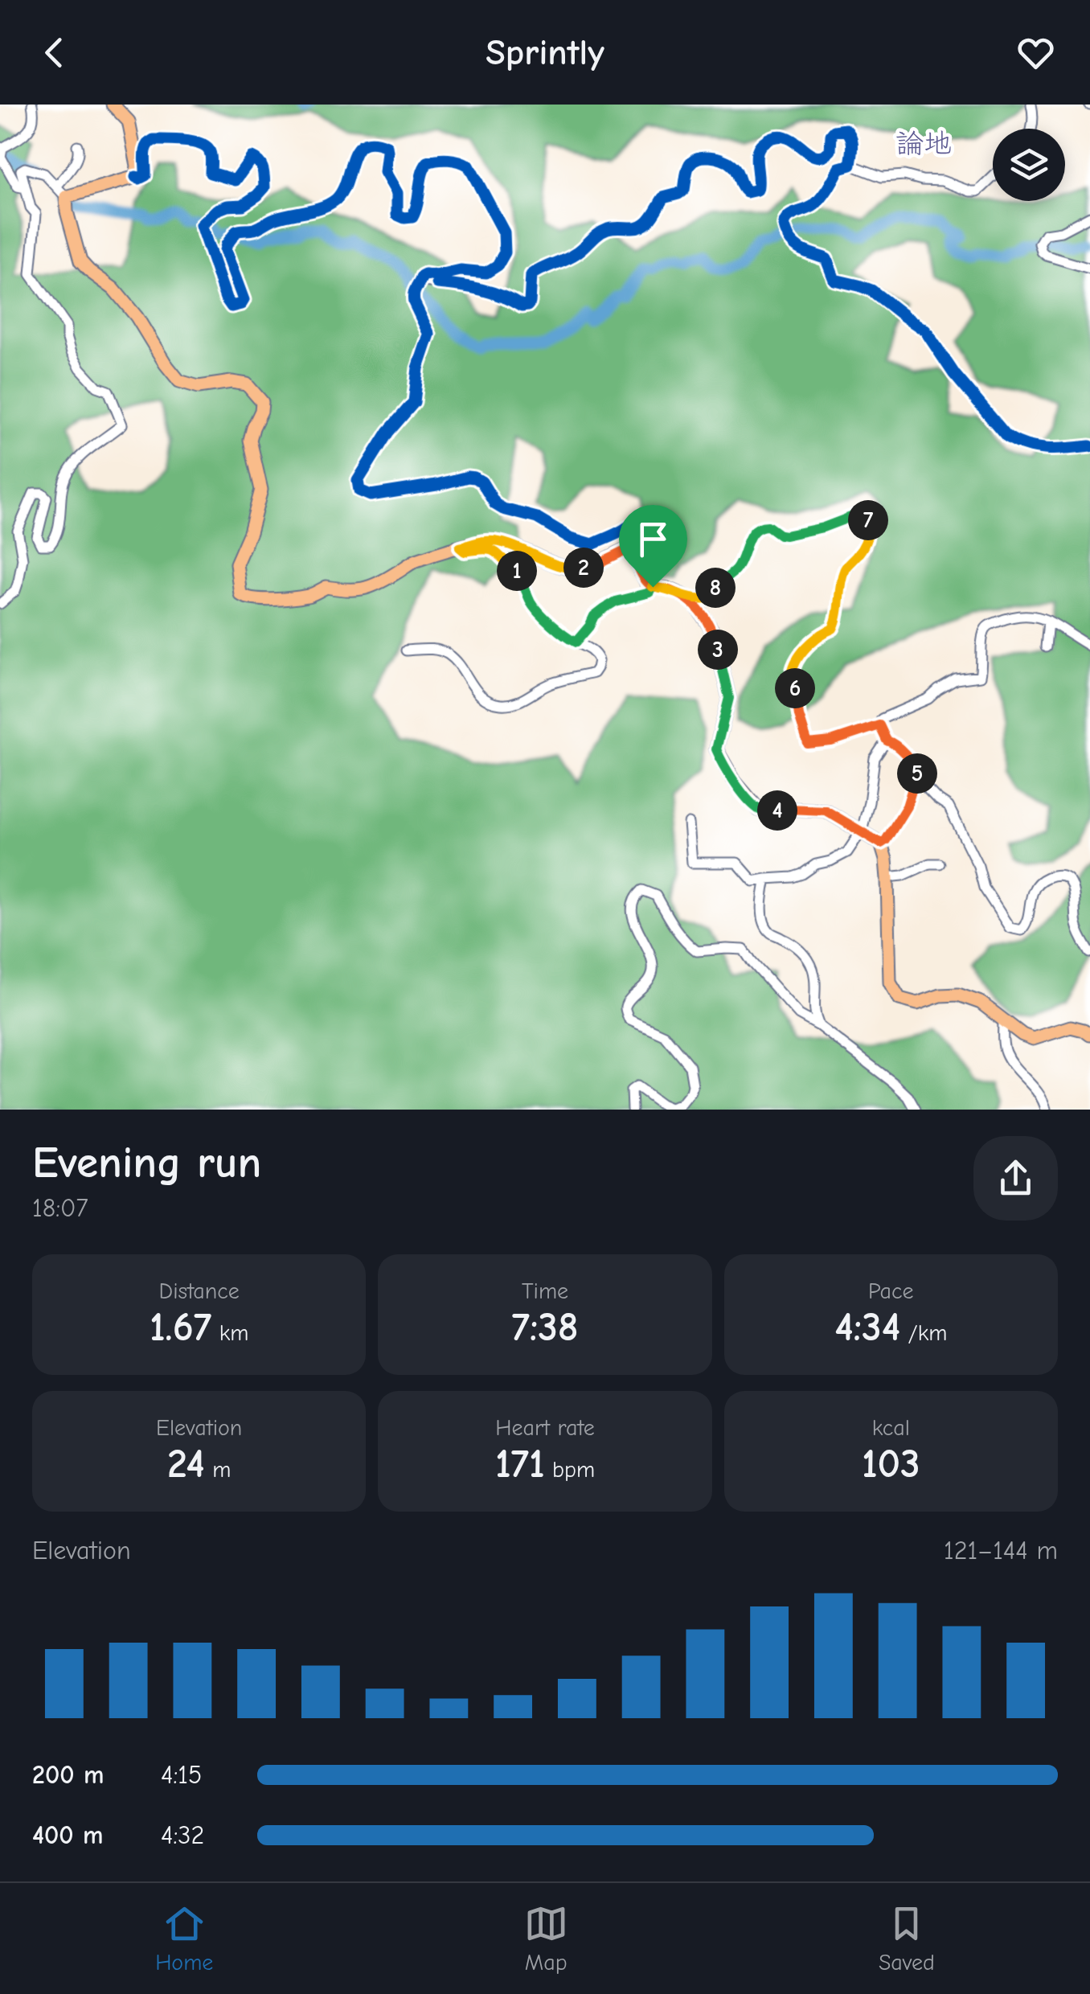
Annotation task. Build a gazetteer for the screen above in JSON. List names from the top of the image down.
{
  "districts": ["論地"],
  "page": {
    "header": "Sprintly",
    "pins": [
      "7",
      "2",
      "1",
      "8",
      "3",
      "6",
      "5",
      "4"
    ],
    "heading": ["Evening run", "18:07"],
    "stats": [
      ["Distance", "1.67 km"],
      ["Time", "7:38"],
      ["Pace", "4:34 /km"],
      ["Elevation", "24 m"],
      ["Heart rate", "171 bpm"],
      ["kcal", "103"]
    ],
    "chart": ["Elevation", "121–144 m"],
    "list": [
      {
        "name": "200 m",
        "note": "4:15"
      },
      {
        "name": "400 m",
        "note": "4:32"
      }
    ],
    "tabs": ["Home", "Map", "Saved"]
  }
}
